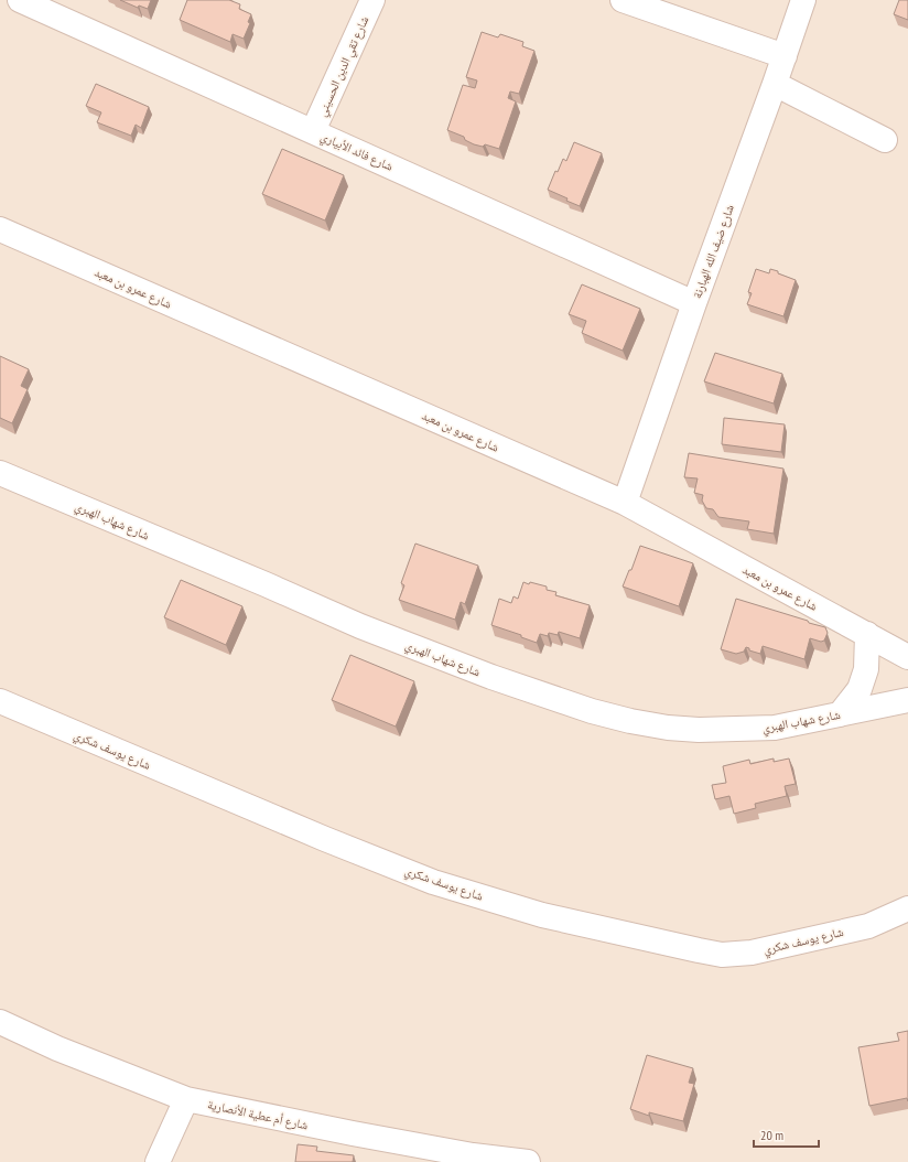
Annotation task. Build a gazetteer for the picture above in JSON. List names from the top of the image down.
{
  "streets": {
    "street": [
      "شارع تقي الدين الحسيني",
      "شارع فائد الأبياري",
      "شارع ضيف الله الهبارنة",
      "شارع عمرو بن معبد",
      "شارع شهاب الهبري",
      "شارع يوسف شكري",
      "شارع أم عطية الأنصارية"
    ]
  },
  "crossings": [
    ["شارع تقي الدين الحسيني", "شارع فائد الأبياري"],
    ["شارع فائد الأبياري", "شارع ضيف الله الهبارنة"],
    ["شارع ضيف الله الهبارنة", "شارع عمرو بن معبد"]
  ],
  "scale_bar": "20 m"
}
